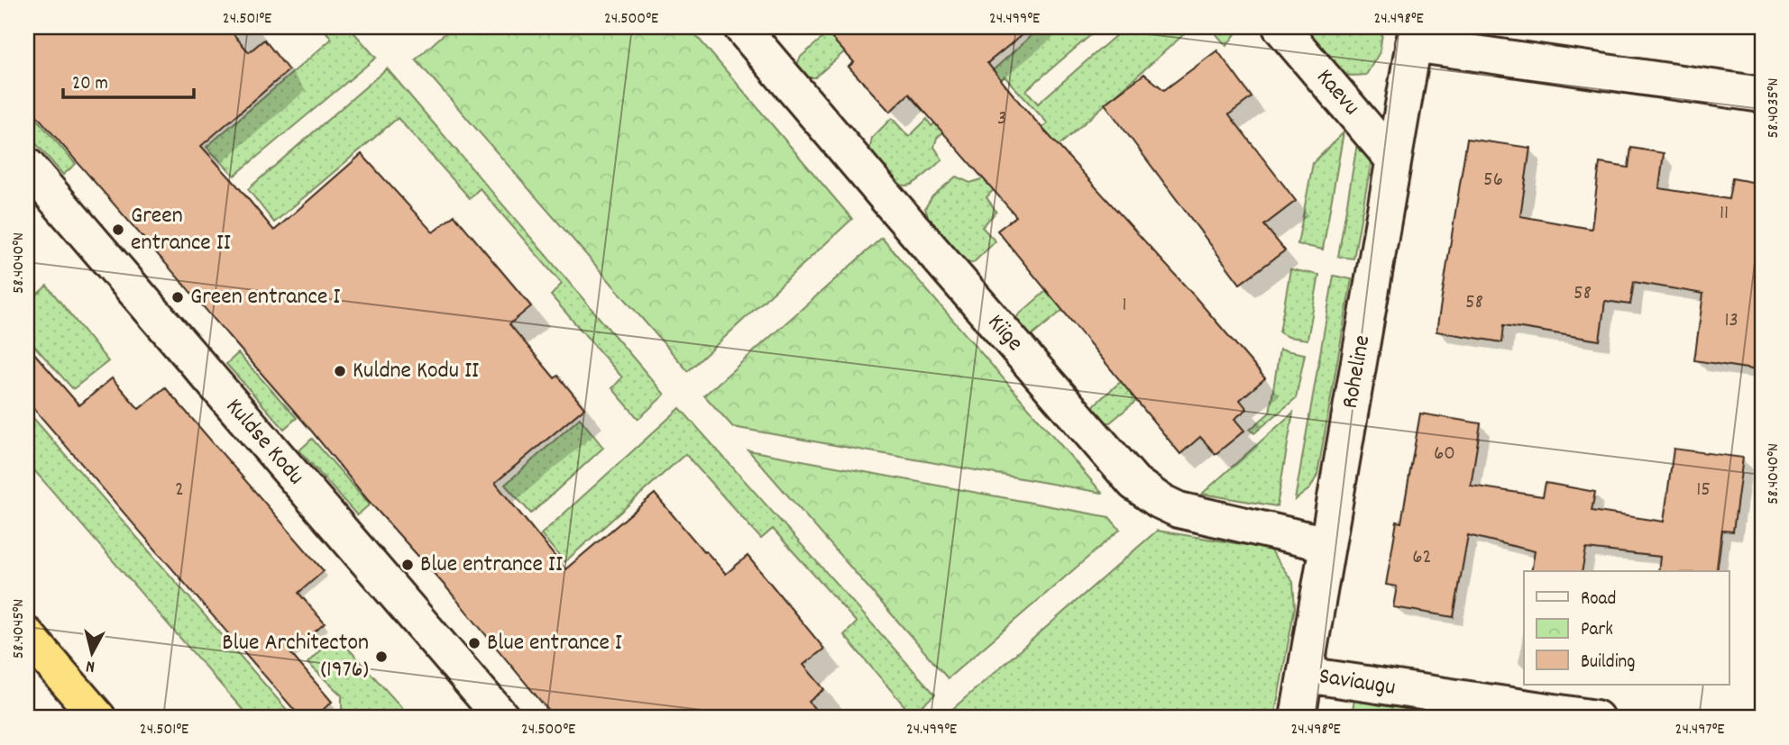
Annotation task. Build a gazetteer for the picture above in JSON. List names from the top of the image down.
{
  "streets": {
    "street": [
      "Kaevu",
      "Kiige",
      "Roheline",
      "Kuldse Kodu",
      "Saviaugu"
    ]
  },
  "crossings": [
    ["Kaevu", "Roheline"],
    ["Kiige", "Roheline"],
    ["Roheline", "Saviaugu"]
  ],
  "places": [
    "Green entrance II",
    "Green entrance I",
    "Kuldne Kodu II",
    "Blue entrance II",
    "Blue entrance I",
    "Blue Architecton (1976)"
  ],
  "house_numbers": [
    "3",
    "56",
    "11",
    "58",
    "58",
    "1",
    "13",
    "60",
    "2",
    "15",
    "62"
  ],
  "legend": ["Road", "Park", "Building"],
  "scale_bar": "20 m",
  "north": "bottom",
  "coordinates": [
    "24.501°E",
    "24.500°E",
    "24.499°E",
    "24.498°E",
    "58.4035°N",
    "58.4040°N",
    "58.4045°N",
    "24.497°E"
  ]
}
